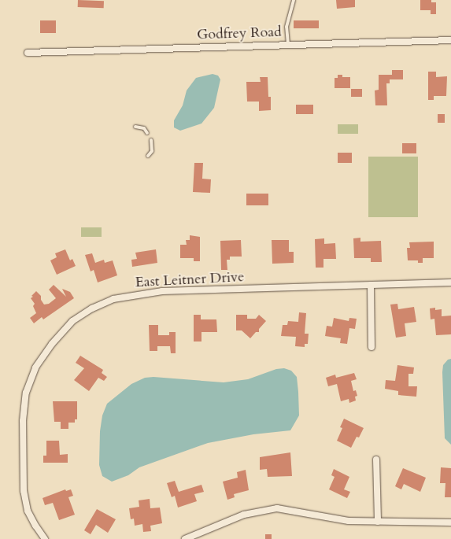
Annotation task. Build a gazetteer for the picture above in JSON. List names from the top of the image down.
{
  "streets": {
    "street": ["Godfrey Road", "East Leitner Drive"]
  }
}
